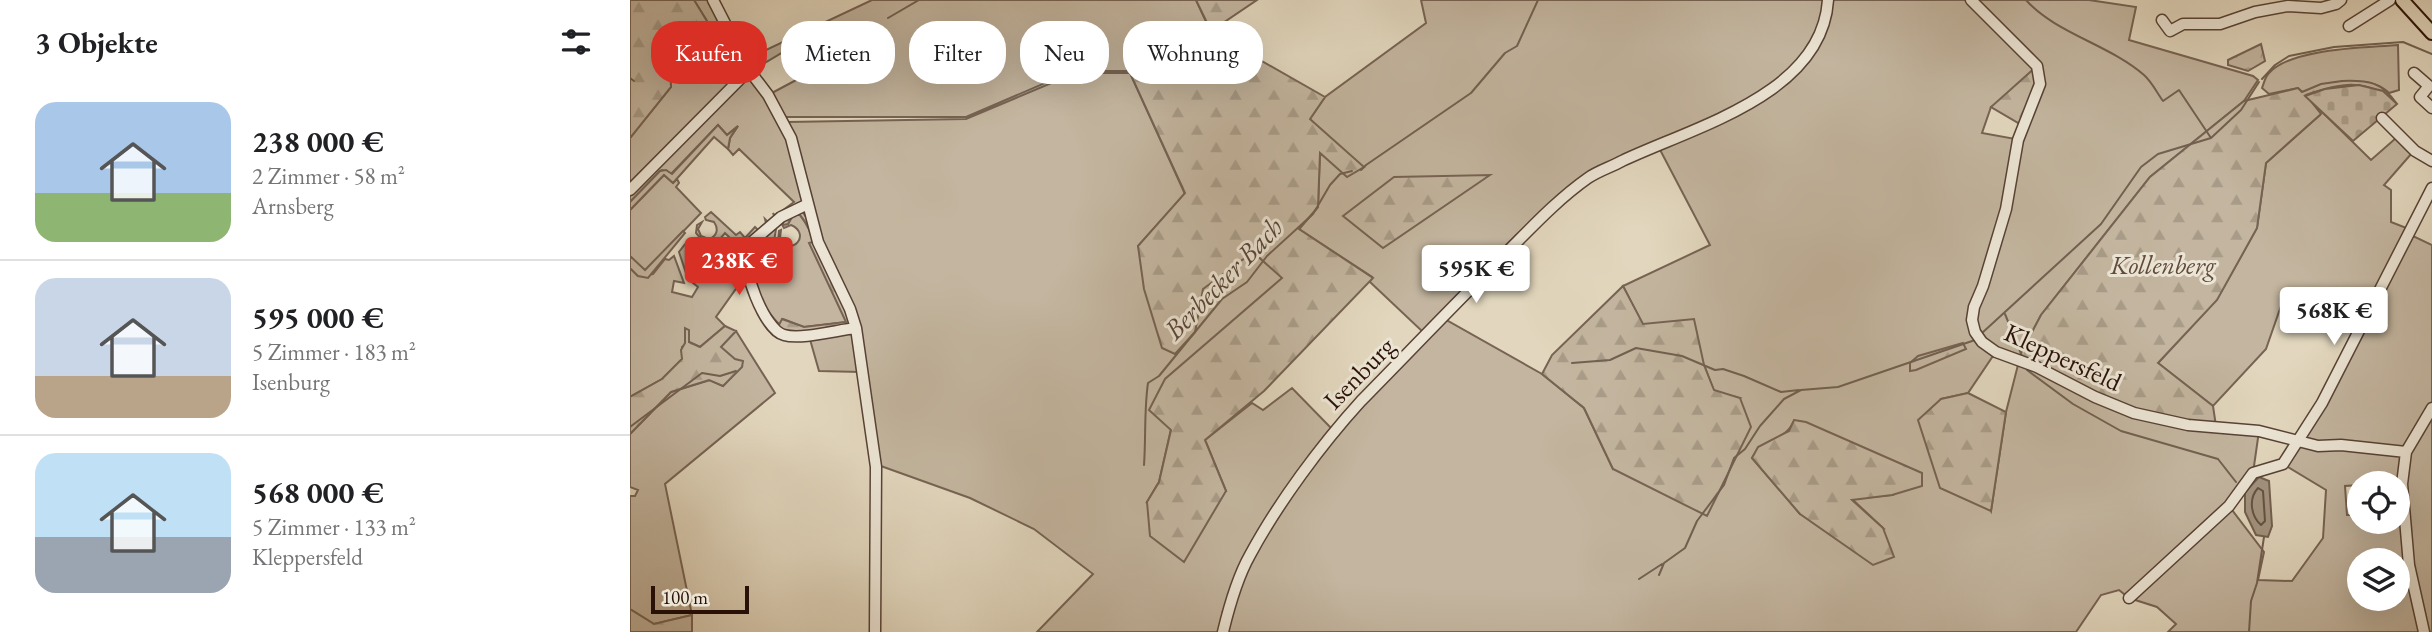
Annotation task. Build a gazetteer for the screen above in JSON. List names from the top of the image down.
{
  "streets": {
    "street": ["Kleppersfeld", "Isenburg"]
  },
  "water": ["Berbecker Bach"],
  "parks": ["Kollenberg"],
  "scale_bar": "100 m",
  "page": {
    "heading": "3 Objekte",
    "chip": [
      "Kaufen",
      "Mieten",
      "Filter",
      "Neu",
      "Wohnung"
    ],
    "list": [
      {
        "name": "238 000 €",
        "note": "2 Zimmer · 58 m² · Arnsberg"
      },
      {
        "name": "595 000 €",
        "note": "5 Zimmer · 183 m² · Isenburg"
      },
      {
        "name": "568 000 €",
        "note": "5 Zimmer · 133 m² · Kleppersfeld"
      }
    ],
    "price": ["238K €", "595K €", "568K €"],
    "scale": "100 m"
  }
}
